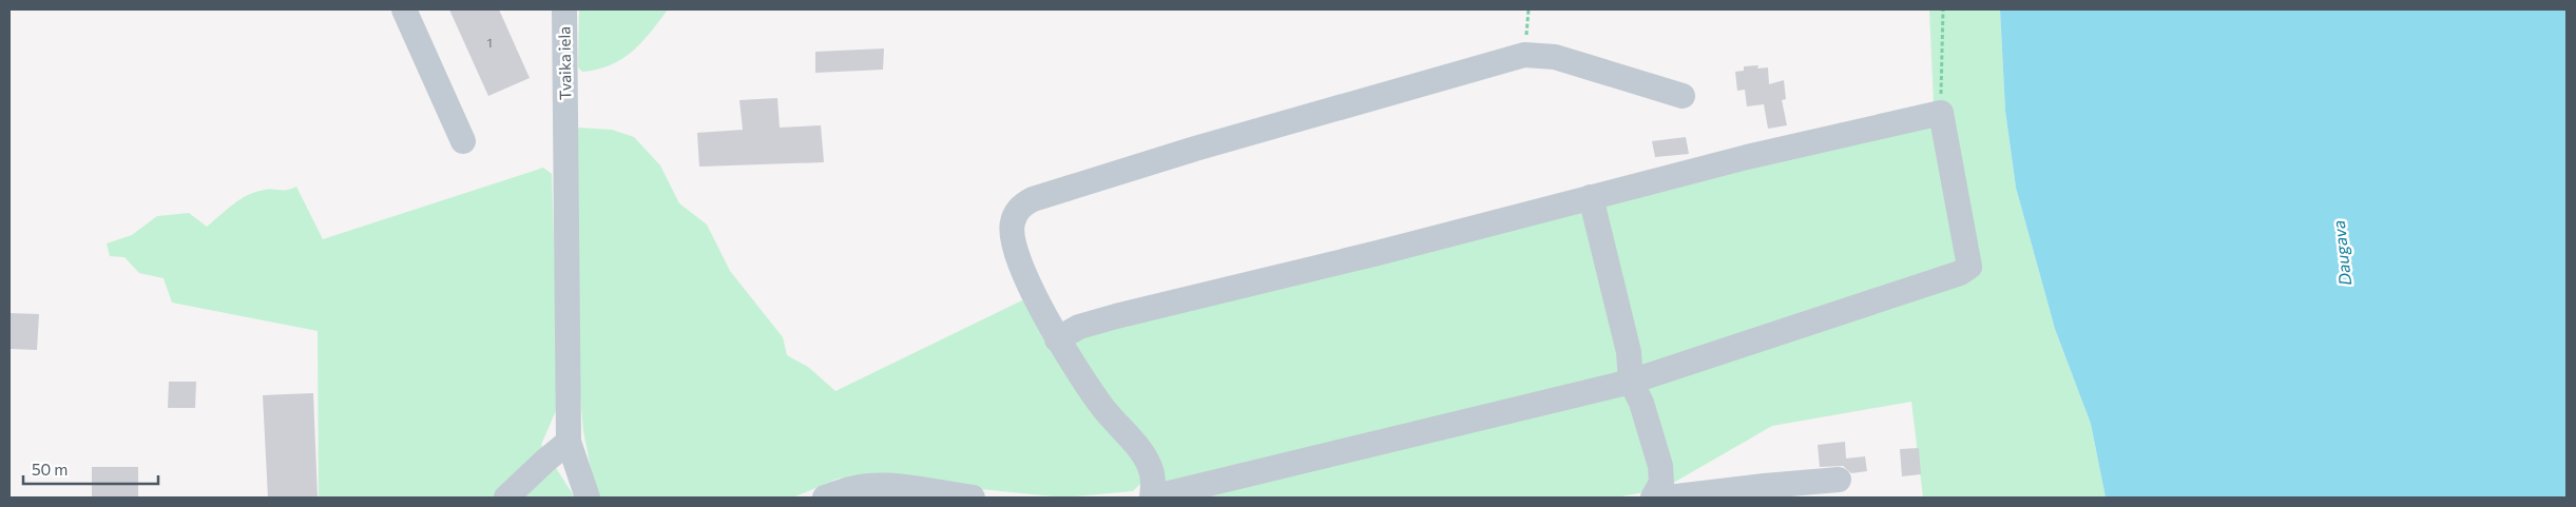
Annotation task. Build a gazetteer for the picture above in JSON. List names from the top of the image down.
{
  "streets": {
    "street": ["Tvaika iela"]
  },
  "water": ["Daugava"],
  "house_numbers": ["1"],
  "scale_bar": "50 m"
}
